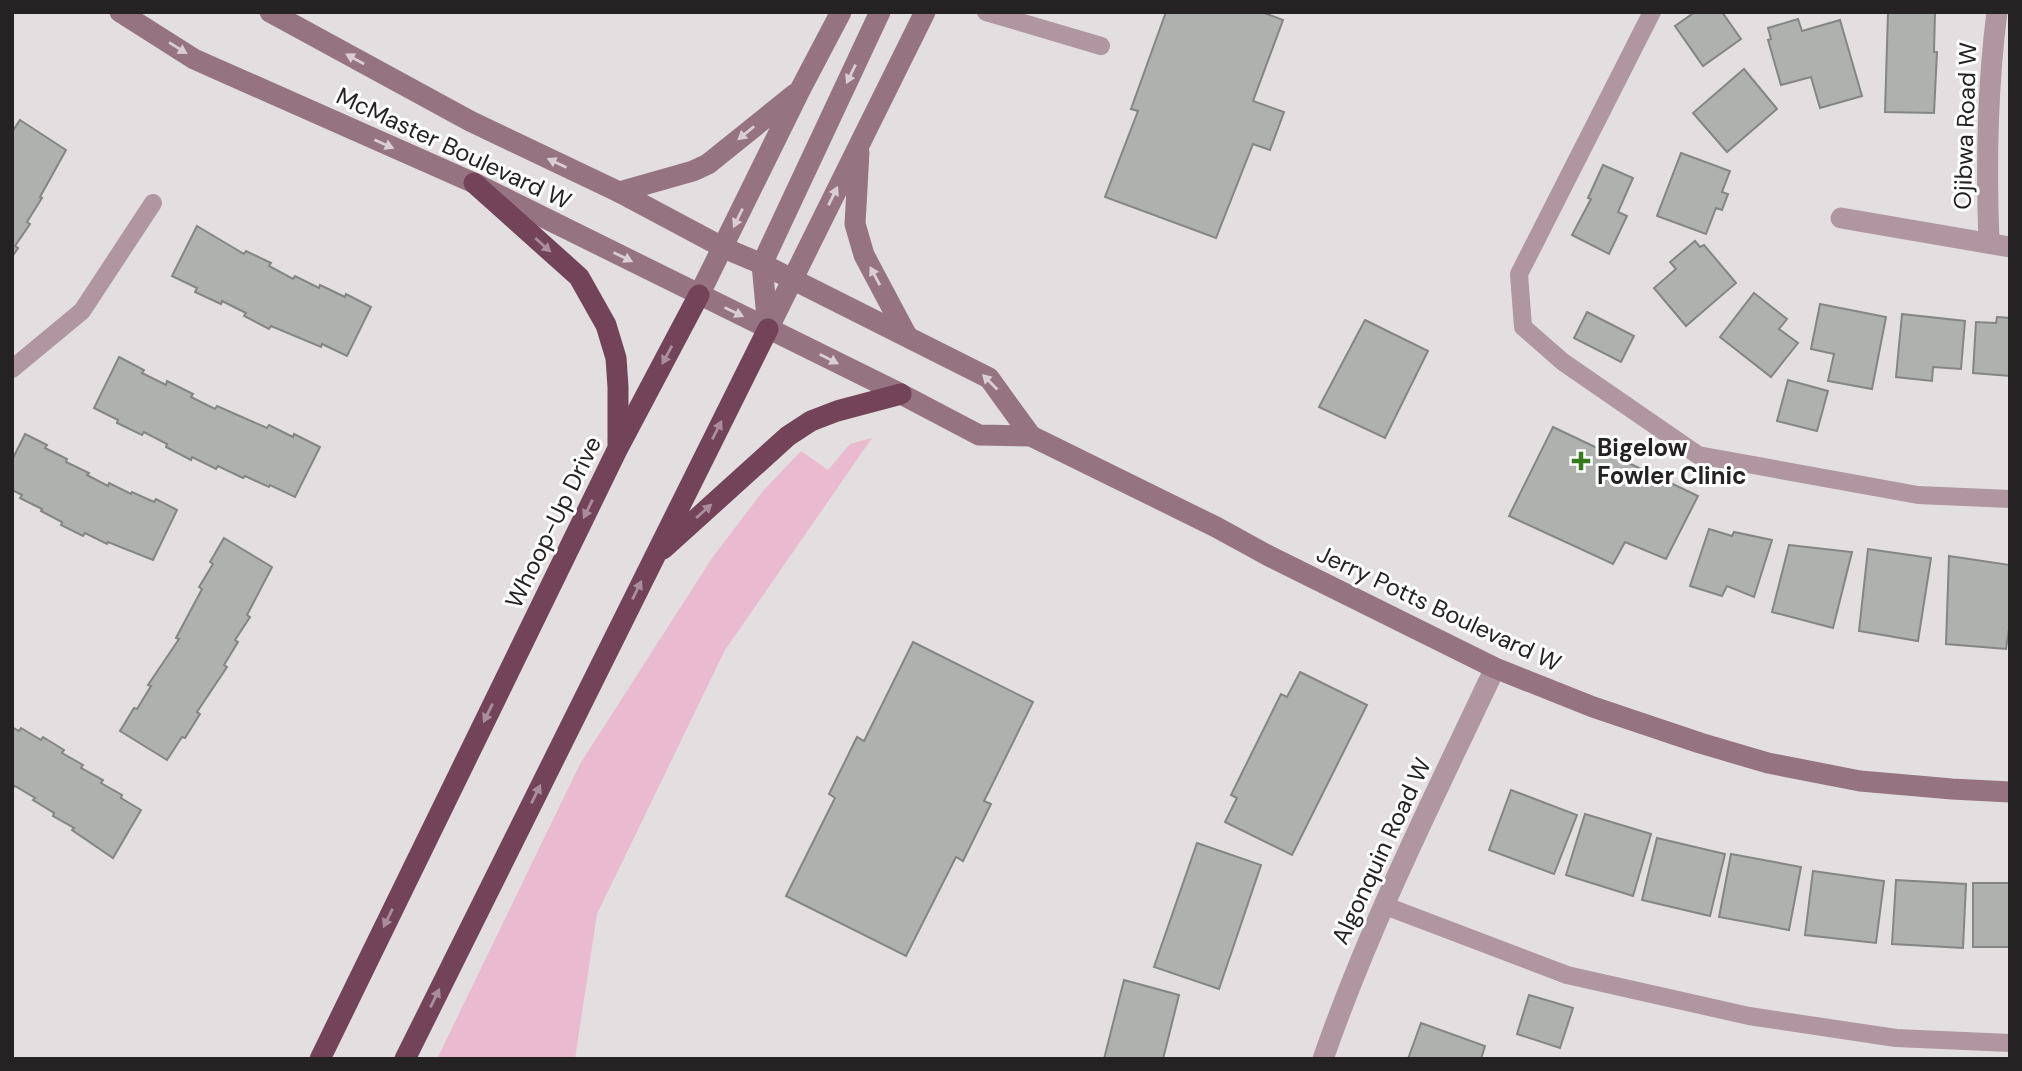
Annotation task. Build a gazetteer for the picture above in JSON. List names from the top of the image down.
{
  "streets": {
    "highway": ["Whoop-Up Drive"],
    "street": [
      "Ojibwa Road W",
      "McMaster Boulevard W",
      "Jerry Potts Boulevard W",
      "Algonquin Road W"
    ]
  },
  "crossings": [
    ["McMaster Boulevard W", "Whoop-Up Drive"],
    ["McMaster Boulevard W", "Jerry Potts Boulevard W"],
    ["Jerry Potts Boulevard W", "Algonquin Road W"]
  ],
  "places": {
    "health": ["Bigelow Fowler Clinic"]
  }
}
